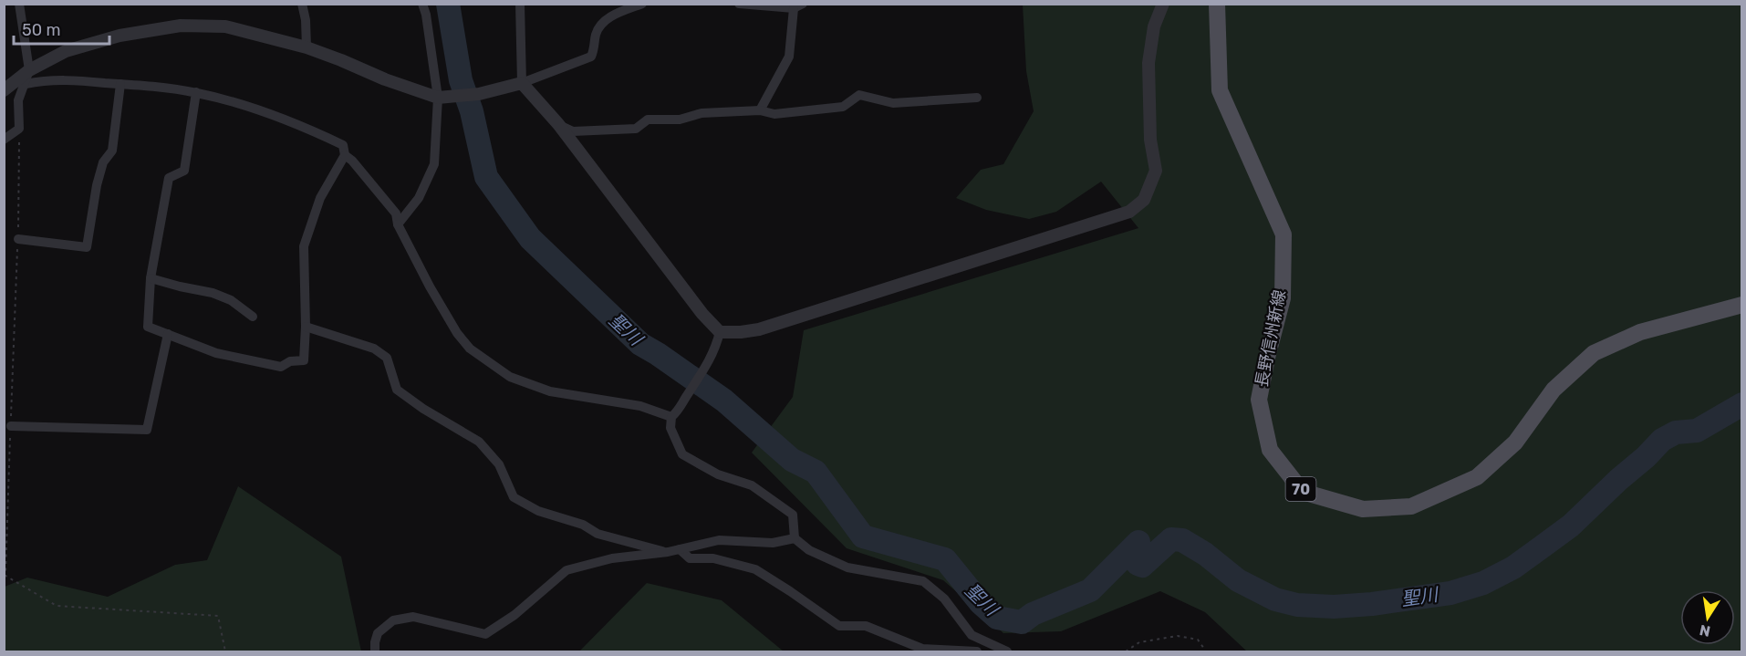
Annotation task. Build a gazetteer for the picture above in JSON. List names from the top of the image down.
{
  "streets": {
    "main road": ["長野信州新線", "70"]
  },
  "water": ["聖川"],
  "scale_bar": "50 m",
  "north": "bottom"
}
